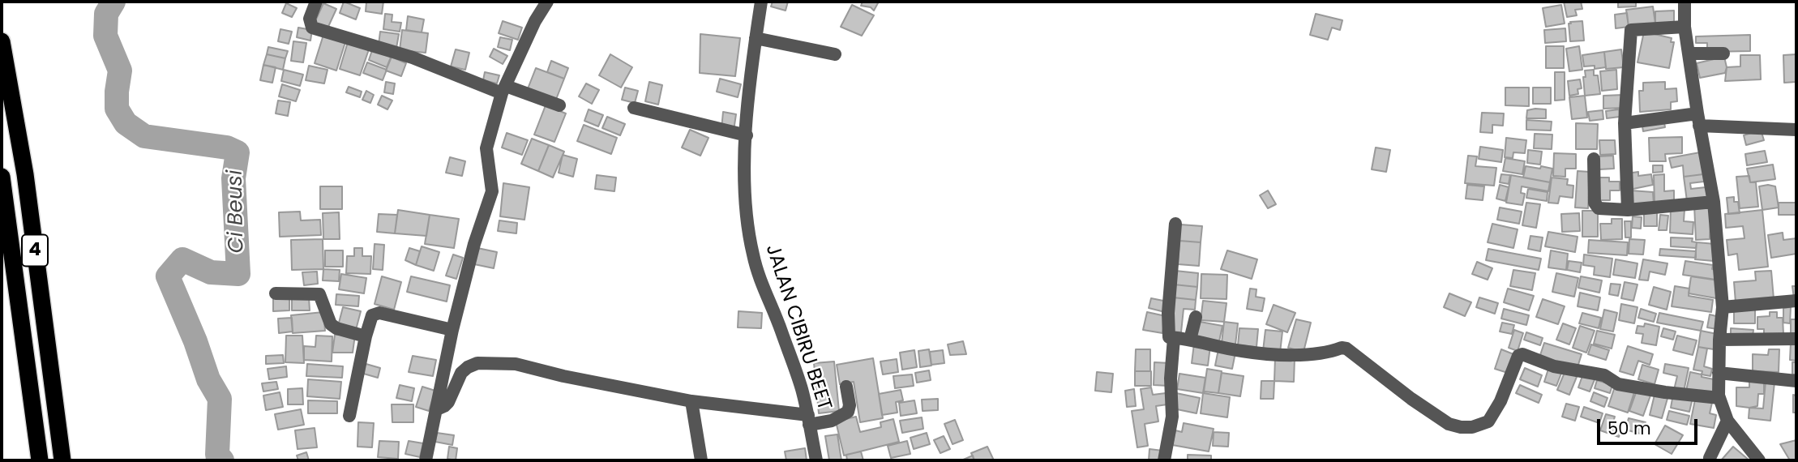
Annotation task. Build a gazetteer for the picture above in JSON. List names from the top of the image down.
{
  "streets": {
    "highway": ["4"],
    "street": ["JALAN CIBIRU BEET"]
  },
  "water": ["Ci Beusi"],
  "scale_bar": "50 m"
}
